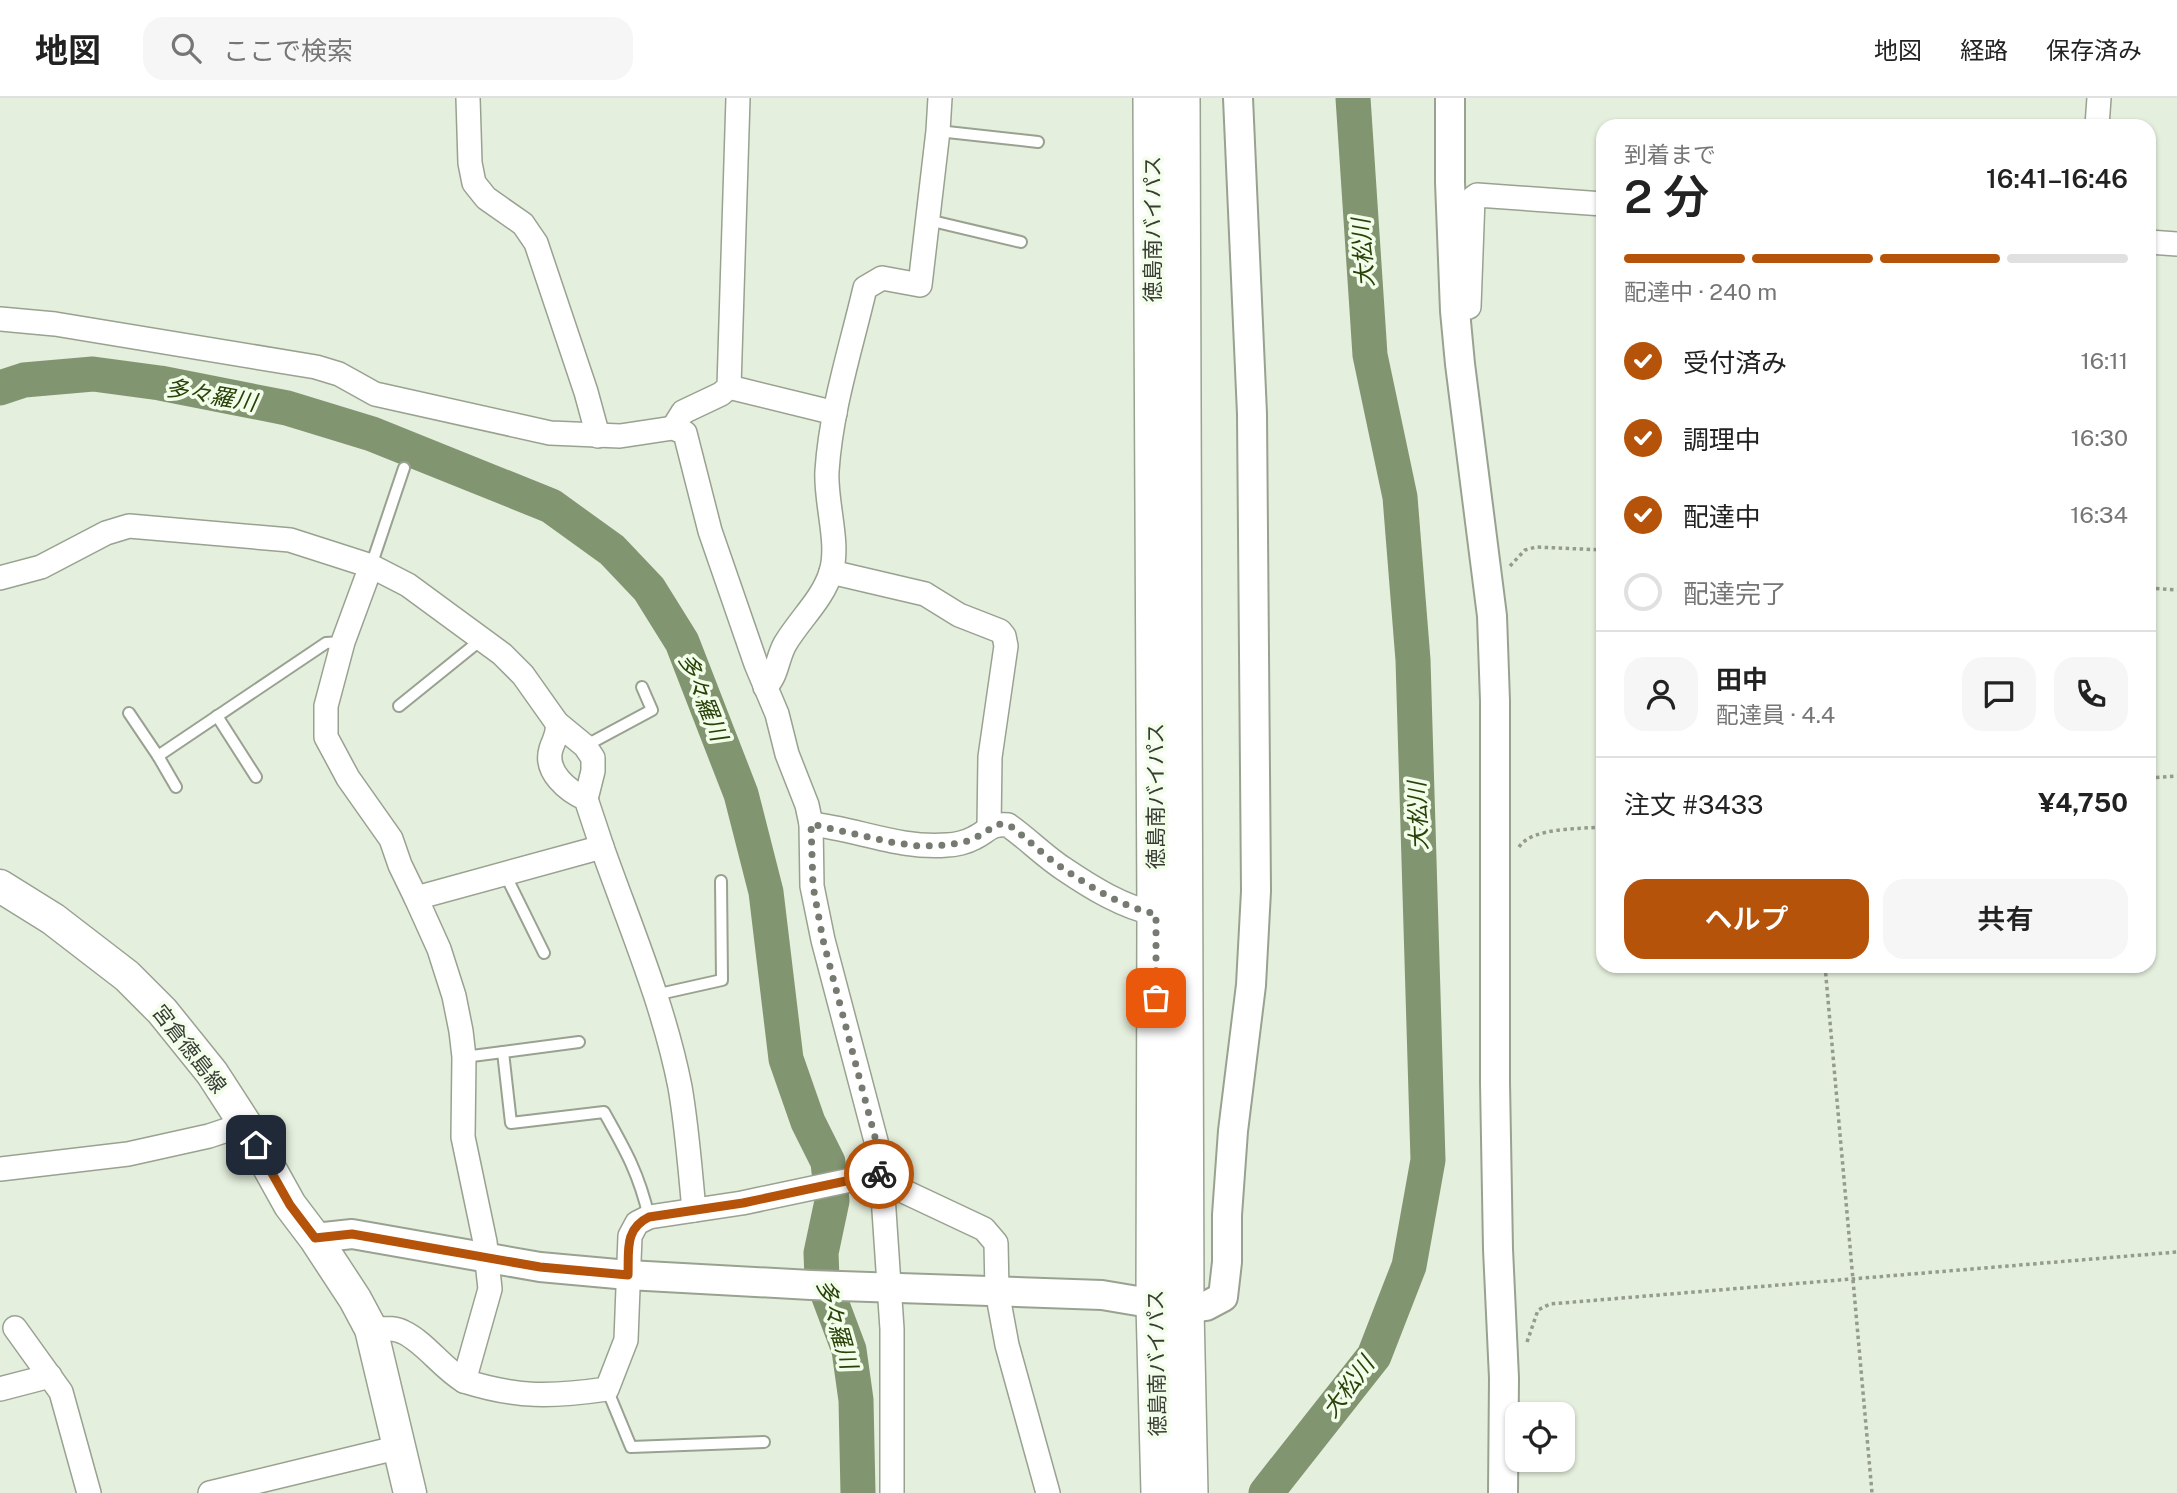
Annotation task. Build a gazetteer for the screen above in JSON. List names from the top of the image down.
{
  "streets": {
    "highway": ["徳島南バイパス"],
    "main road": ["宮倉徳島線"]
  },
  "water": ["大松川", "多々羅川"],
  "page": {
    "header": "地図",
    "search": "ここで検索",
    "nav": ["地図", "経路", "保存済み"],
    "heading": ["2 分", "到着まで", "16:41–16:46"],
    "panel": [
      "田中",
      "配達員 · 4.4",
      "注文 #3433",
      "¥4,750"
    ],
    "bar": "配達中 · 240 m",
    "list": [
      ["受付済み", "16:11"],
      ["調理中", "16:30"],
      ["配達中", "16:34"],
      "配達完了"
    ],
    "buttons": ["ヘルプ", "共有"]
  }
}
